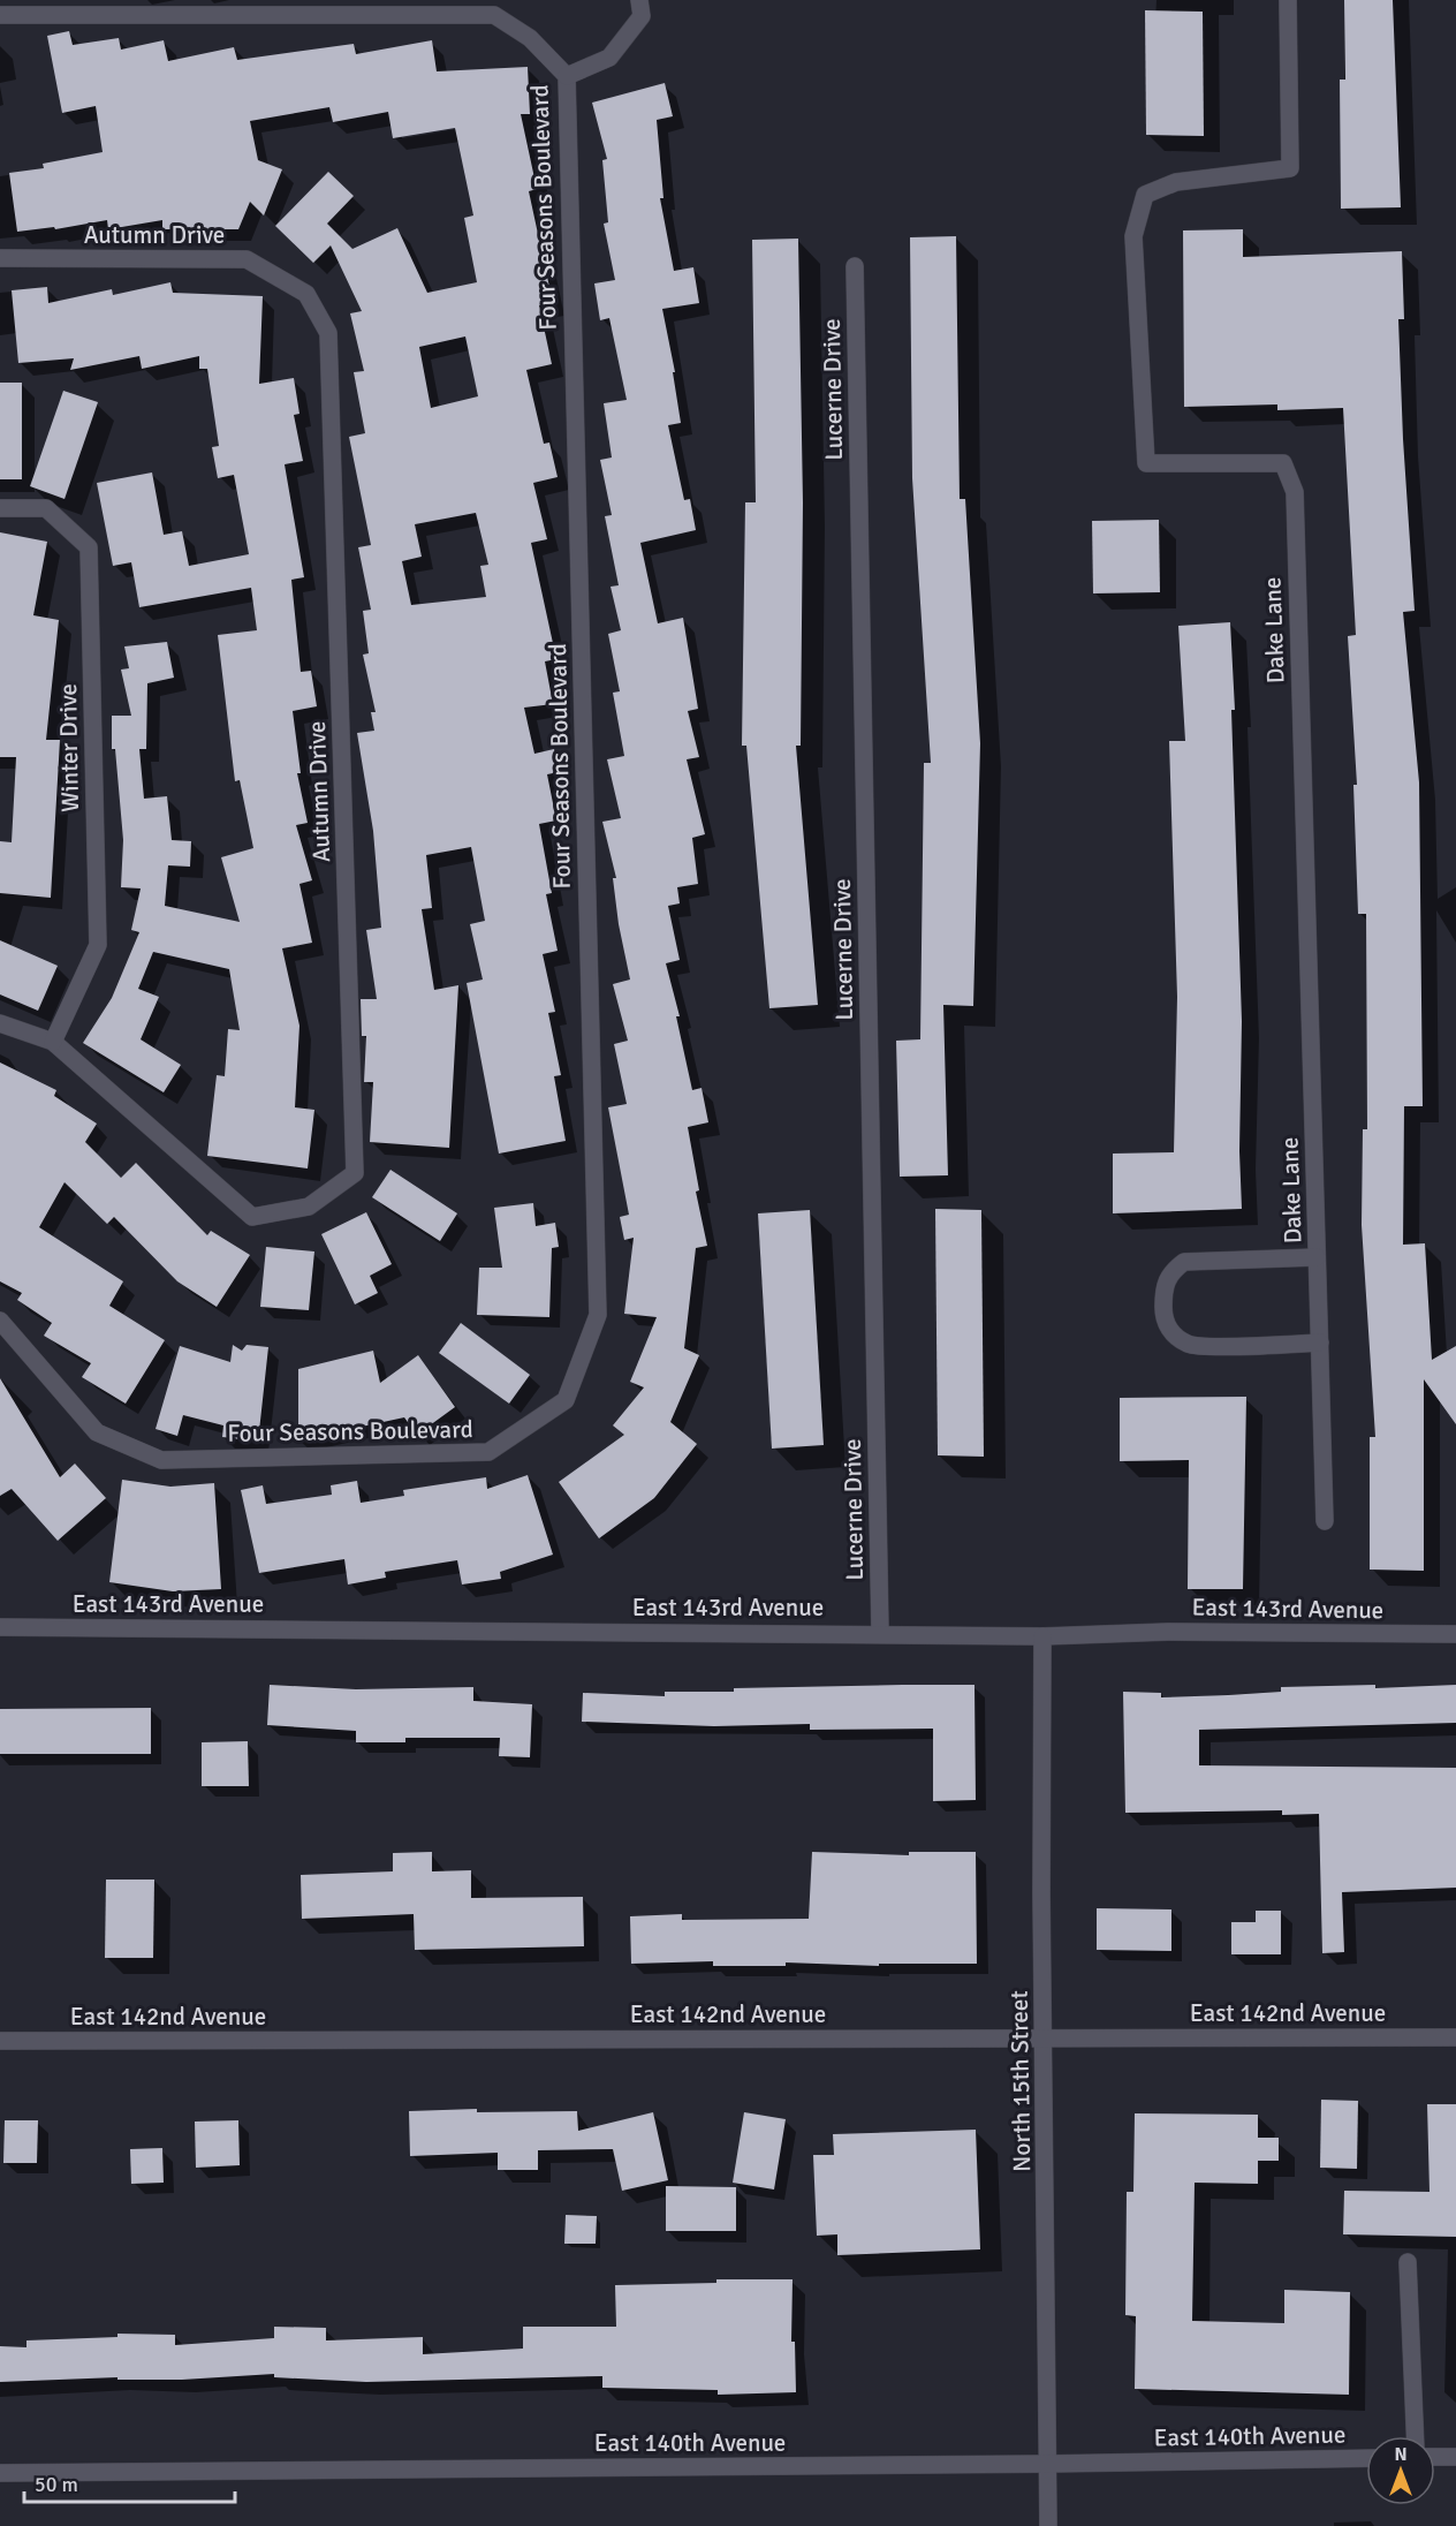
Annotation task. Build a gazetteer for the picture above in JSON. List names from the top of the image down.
{
  "streets": {
    "street": [
      "Four Seasons Boulevard",
      "Autumn Drive",
      "Lucerne Drive",
      "Dake Lane",
      "Winter Drive",
      "East 143rd Avenue",
      "East 142nd Avenue",
      "North 15th Street",
      "East 140th Avenue"
    ]
  },
  "crossings": [
    ["Autumn Drive", "Winter Drive"],
    ["Lucerne Drive", "East 143rd Avenue"],
    ["East 143rd Avenue", "North 15th Street"],
    ["East 142nd Avenue", "North 15th Street"],
    ["North 15th Street", "East 140th Avenue"]
  ],
  "scale_bar": "50 m",
  "north": "top"
}
